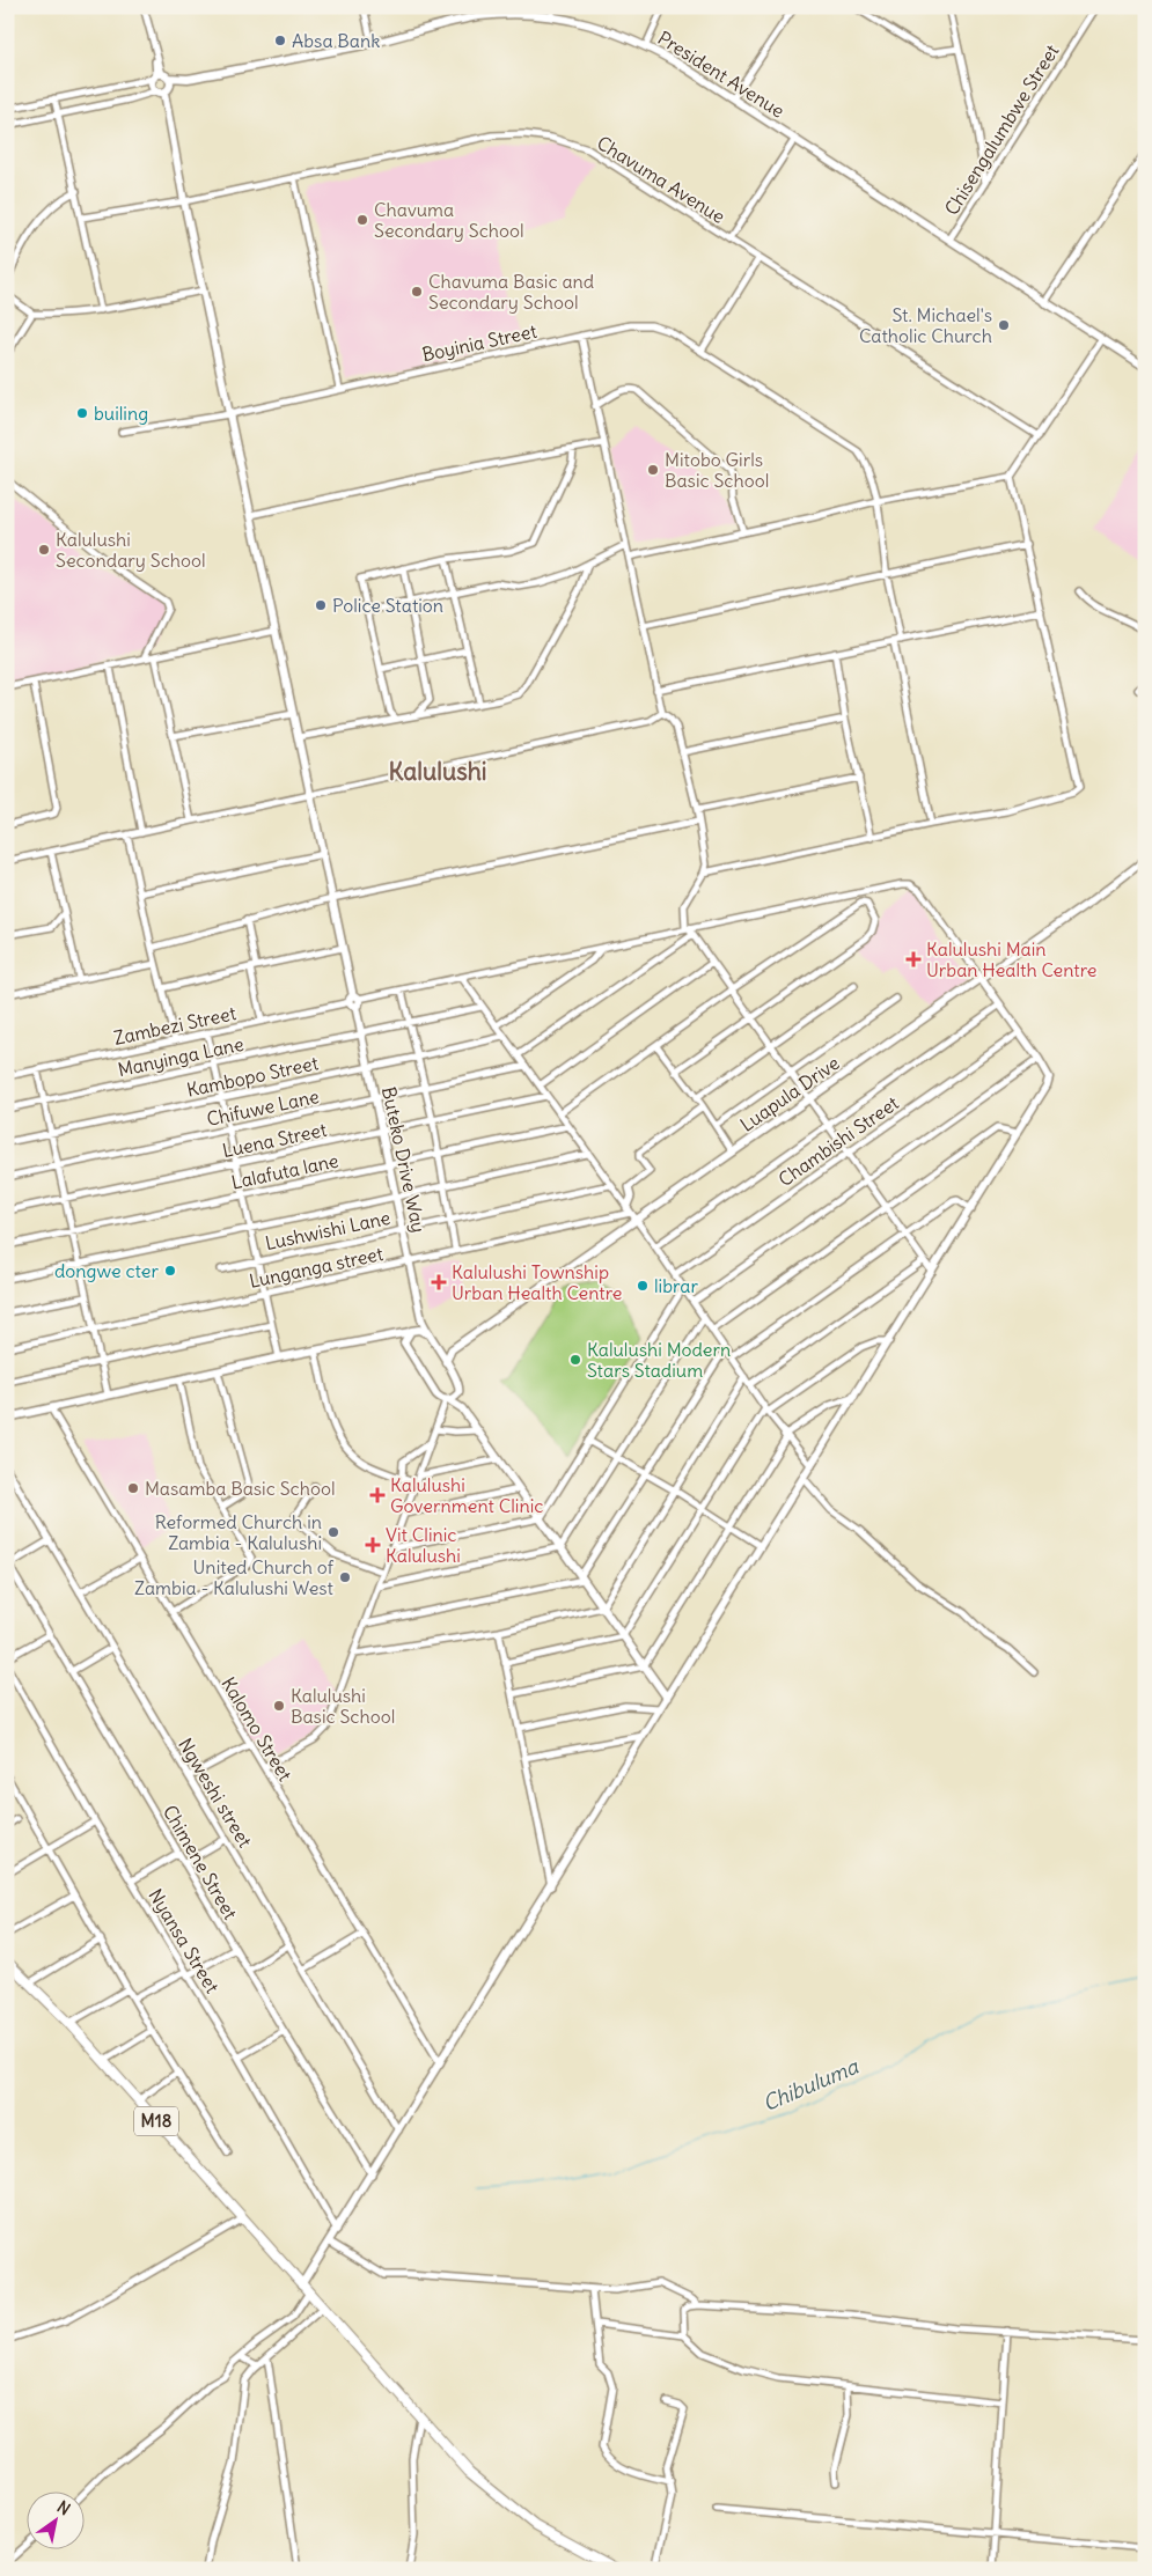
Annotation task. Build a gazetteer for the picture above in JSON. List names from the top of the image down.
{
  "streets": {
    "main road": ["M18"],
    "street": [
      "President Avenue",
      "Chisengalumbwe Street",
      "Chavuma Avenue",
      "Boyinia Street",
      "Zambezi Street",
      "Manyinga Lane",
      "Kambopo Street",
      "Luapula Drive",
      "Chifuwe Lane",
      "Luena Street",
      "Chambishi Street",
      "Buteko Drive Way",
      "Lalafuta lane",
      "Lushwishi Lane",
      "Lunganga street",
      "Kalomo Street",
      "Ngweshi street",
      "Chimene Street",
      "Nyansa Street"
    ]
  },
  "crossings": [
    ["President Avenue", "Chisengalumbwe Street"],
    ["President Avenue", "Buteko Drive Way"],
    ["Chavuma Avenue", "Buteko Drive Way"],
    ["Boyinia Street", "Buteko Drive Way"],
    ["Zambezi Street", "Luapula Drive"],
    ["Zambezi Street", "Buteko Drive Way"],
    ["Manyinga Lane", "Buteko Drive Way"],
    ["Kambopo Street", "Buteko Drive Way"],
    ["Chifuwe Lane", "Buteko Drive Way"],
    ["Luena Street", "Buteko Drive Way"],
    ["Buteko Drive Way", "Lalafuta lane"],
    ["Buteko Drive Way", "Lushwishi Lane"],
    ["Buteko Drive Way", "Lunganga street"]
  ],
  "districts": ["Kalulushi"],
  "water": ["Chibuluma"],
  "places": {
    "other": [
      "Absa Bank",
      "Chavuma Secondary School",
      "Chavuma Basic and Secondary School",
      "St. Michael's Catholic Church",
      "builing",
      "Mitobo Girls Basic School",
      "Kalulushi Secondary School",
      "Police Station",
      "dongwe cter",
      "librar",
      "Kalulushi Modern Stars Stadium",
      "Masamba Basic School",
      "Reformed Church in Zambia - Kalulushi",
      "United Church of Zambia - Kalulushi West",
      "Kalulushi Basic School"
    ],
    "health": [
      "Kalulushi Main Urban Health Centre",
      "Kalulushi Township Urban Health Centre",
      "Kalulushi Government Clinic",
      "Vit Clinic Kalulushi"
    ]
  },
  "north": "top right"
}
